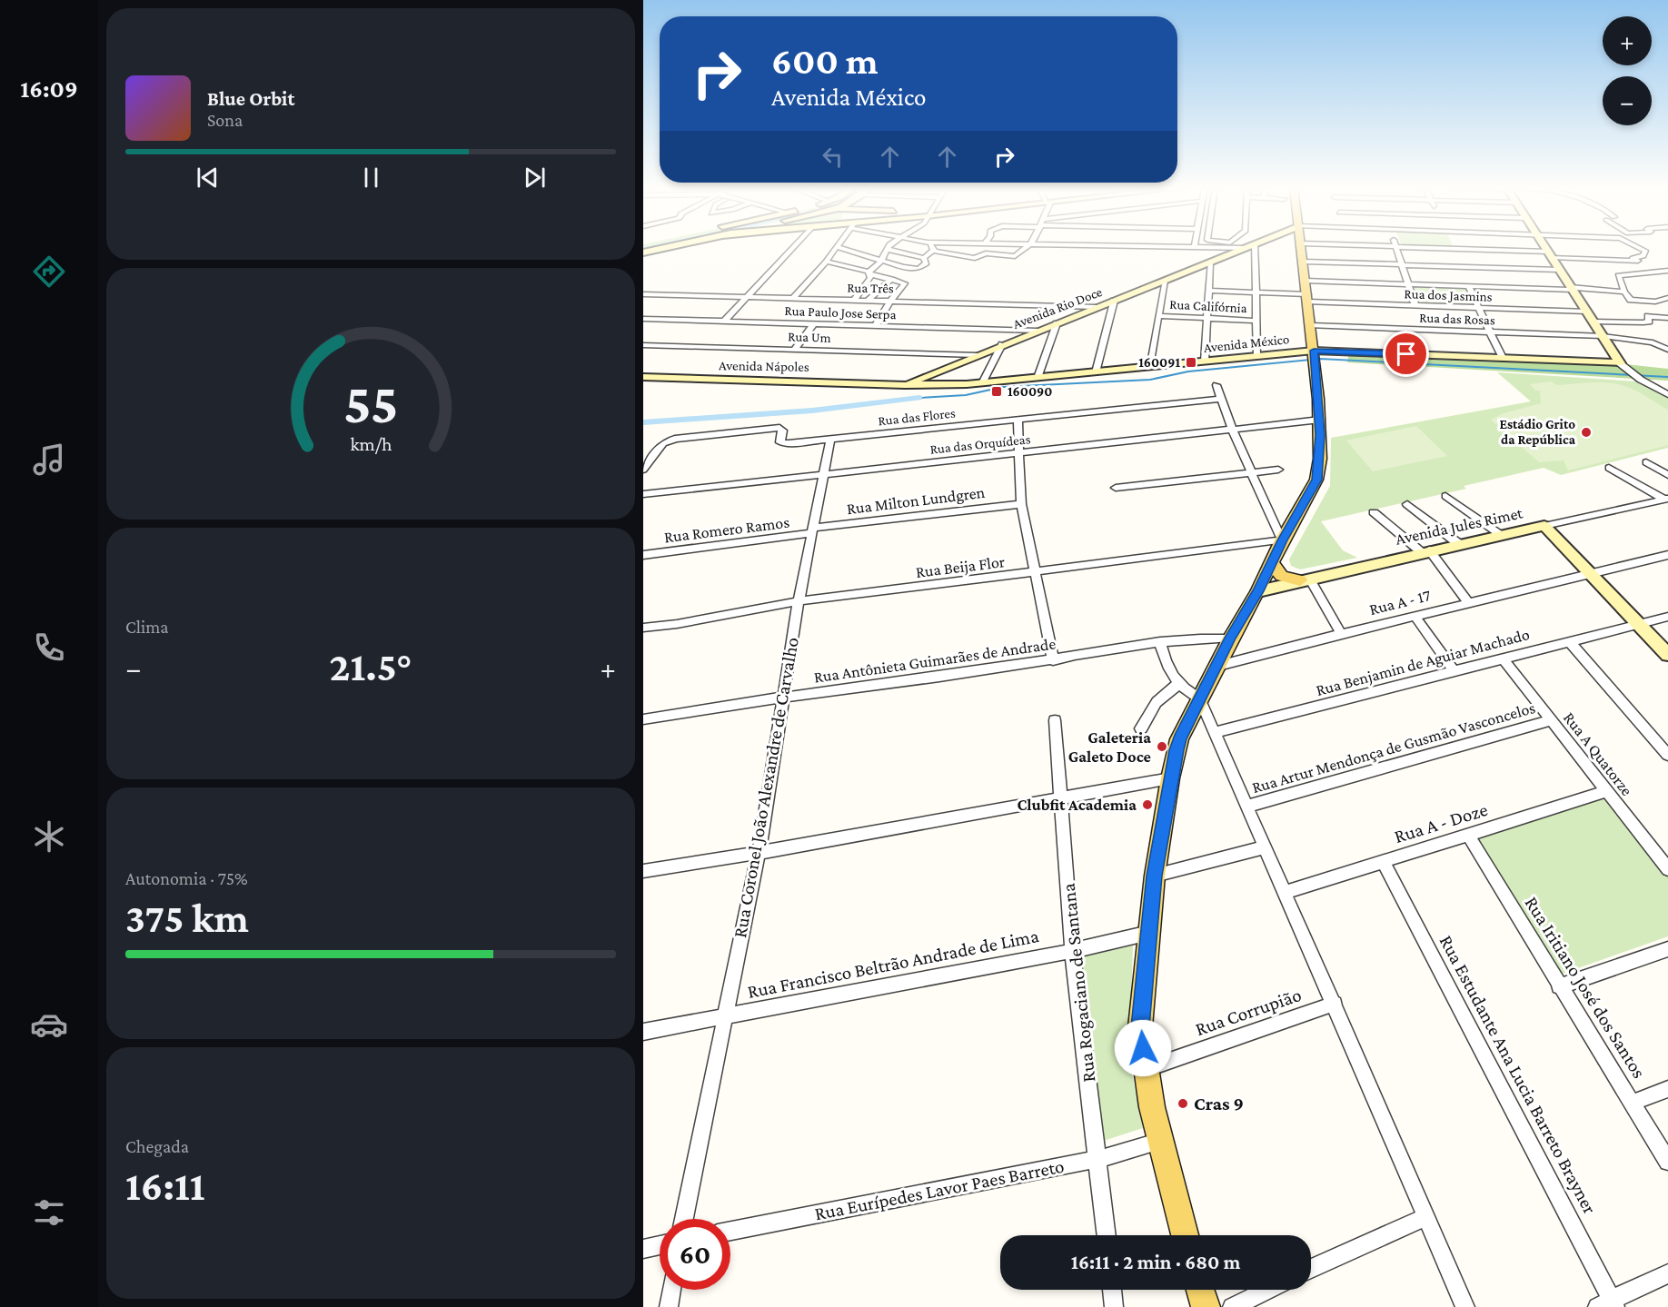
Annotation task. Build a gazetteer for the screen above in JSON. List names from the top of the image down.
{
  "streets": {
    "street": [
      "Rua Três",
      "Rua dos Jasmins",
      "Rua Califórnia",
      "Avenida Rio Doce",
      "Rua Paulo Jose Serpa",
      "Rua das Rosas",
      "Rua Um",
      "Avenida México",
      "Avenida Nápoles",
      "Rua das Flores",
      "Rua das Orquídeas",
      "Rua Milton Lundgren",
      "Avenida Jules Rimet",
      "Rua Romero Ramos",
      "Rua Beija Flor",
      "Rua A - 17",
      "Rua Antônieta Guimarães de Andrade",
      "Rua Benjamin de Aguiar Machado",
      "Rua Artur Mendonça de Gusmão Vasconcelos",
      "Rua A Quatorze",
      "Rua Coronel João Alexandre de Carvalho",
      "Rua A - Doze",
      "Rua Francisco Beltrão Andrade de Lima",
      "Rua Rogaciano de Santana",
      "Rua Iritiano José dos Santos",
      "Rua Corrupião",
      "Rua Estudante Ana Lucia Barreto Brayner",
      "Rua Eurípedes Lavor Paes Barreto"
    ]
  },
  "crossings": [
    ["Rua Três", "Avenida Rio Doce"],
    ["Avenida Rio Doce", "Rua Paulo Jose Serpa"],
    ["Avenida Rio Doce", "Rua Um"],
    ["Avenida Rio Doce", "Avenida México"],
    ["Avenida México", "Avenida Nápoles"],
    ["Rua das Flores", "Rua Coronel João Alexandre de Carvalho"],
    ["Rua das Orquídeas", "Rua Coronel João Alexandre de Carvalho"],
    ["Rua Milton Lundgren", "Rua Romero Ramos"],
    ["Rua Milton Lundgren", "Rua Coronel João Alexandre de Carvalho"],
    ["Rua Romero Ramos", "Rua Coronel João Alexandre de Carvalho"],
    ["Rua Beija Flor", "Rua Coronel João Alexandre de Carvalho"],
    ["Rua Antônieta Guimarães de Andrade", "Rua Coronel João Alexandre de Carvalho"],
    ["Rua Benjamin de Aguiar Machado", "Rua A Quatorze"],
    ["Rua Artur Mendonça de Gusmão Vasconcelos", "Rua A Quatorze"],
    ["Rua A Quatorze", "Rua A - Doze"],
    ["Rua Coronel João Alexandre de Carvalho", "Rua Francisco Beltrão Andrade de Lima"],
    ["Rua A - Doze", "Rua Iritiano José dos Santos"],
    ["Rua A - Doze", "Rua Estudante Ana Lucia Barreto Brayner"],
    ["Rua Francisco Beltrão Andrade de Lima", "Rua Rogaciano de Santana"],
    ["Rua Rogaciano de Santana", "Rua Eurípedes Lavor Paes Barreto"]
  ],
  "places": {
    "transit": ["160091", "160090"],
    "other": [
      "Estádio Grito da República",
      "Galeteria Galeto Doce",
      "Clubfit Academia",
      "Cras 9"
    ]
  },
  "page": {
    "tabs": "16:09",
    "map_buttons": ["+", "−"],
    "turn": ["600 m", "Avenida México"],
    "song": ["Blue Orbit", "Sona"],
    "tile": [
      "Clima",
      ["Autonomia · 75%", "375 km"],
      ["Chegada", "16:11"]
    ],
    "heat": ["−", "21.5°", "+"],
    "limit": "60",
    "trip": "16:11 · 2 min · 680 m",
    "gauge": ["55", "km/h"]
  }
}
